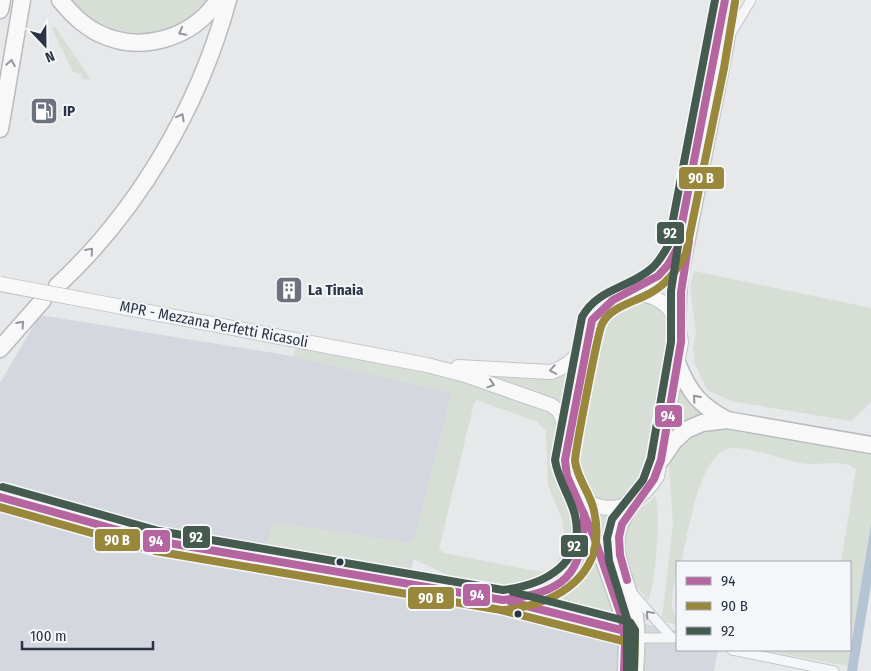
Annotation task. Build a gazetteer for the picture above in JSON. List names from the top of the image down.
{
  "streets": {
    "main road": ["MPR - Mezzana Perfetti Ricasoli"]
  },
  "places": {
    "fuel station": ["IP"],
    "building": ["La Tinaia"]
  },
  "lines": ["transit line 94", "transit line 92"],
  "legend": ["94", "90 B", "92"],
  "scale_bar": "100 m",
  "north": "bottom"
}
